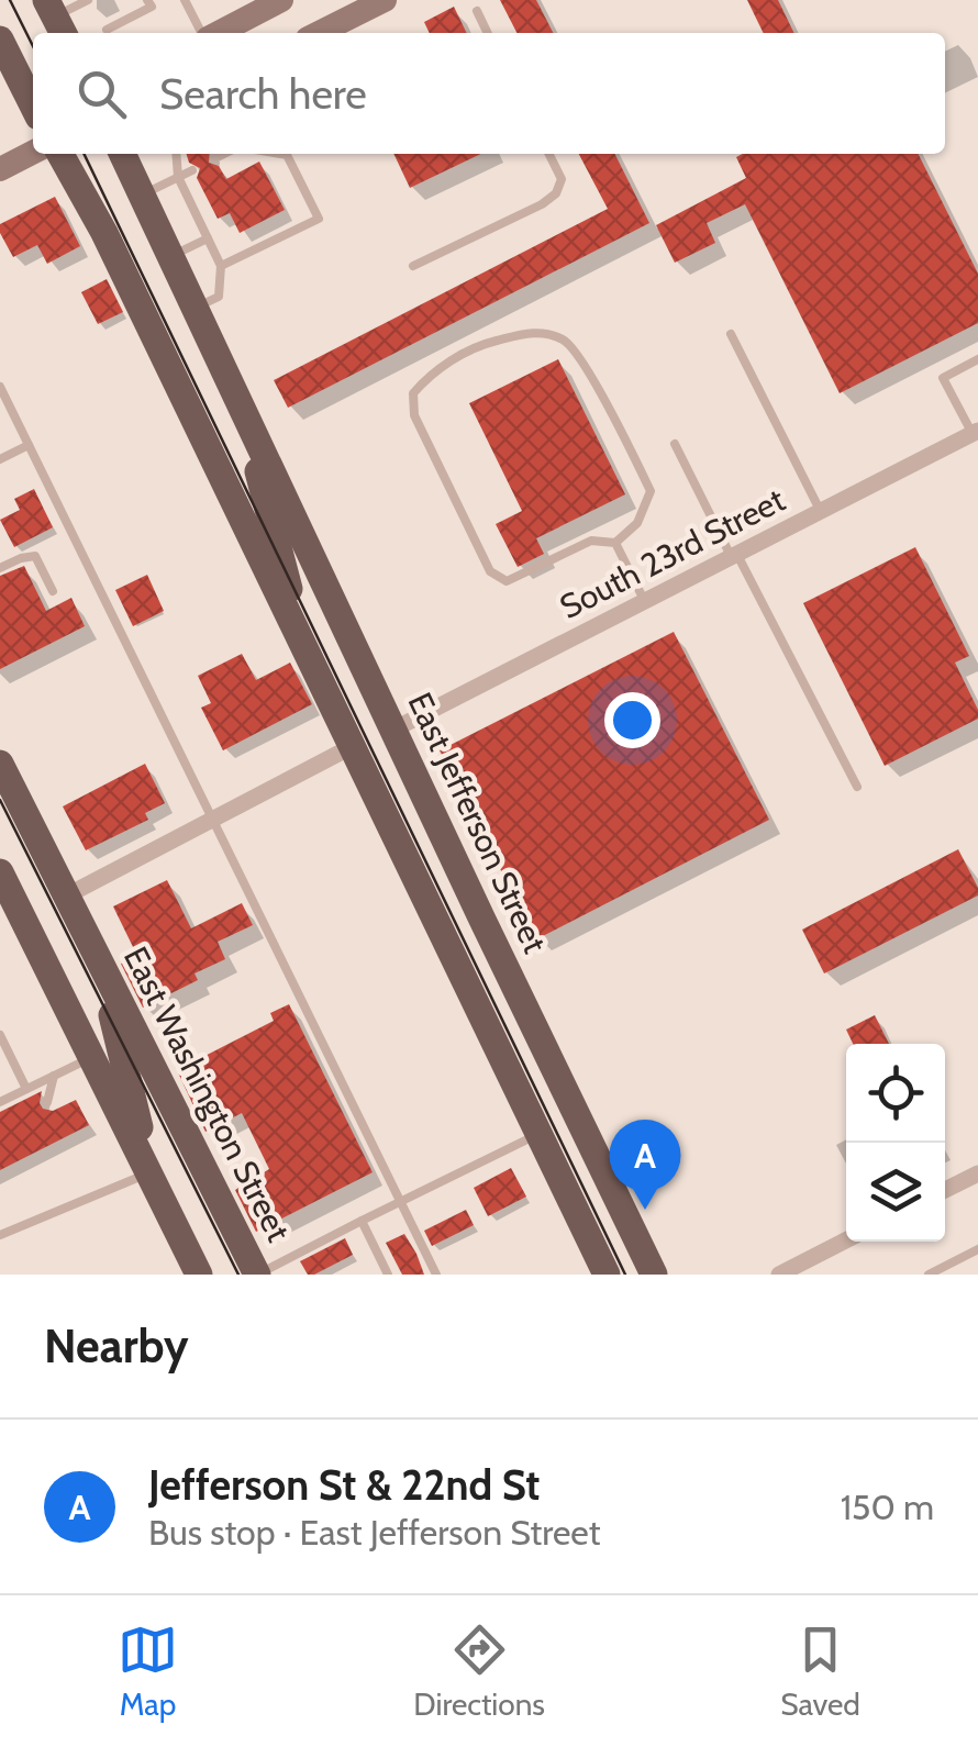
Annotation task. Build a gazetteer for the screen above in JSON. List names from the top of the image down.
{
  "streets": {
    "main road": ["East Jefferson Street", "East Washington Street"],
    "street": ["South 23rd Street"]
  },
  "crossings": [
    ["South 23rd Street", "East Jefferson Street"]
  ],
  "page": {
    "search": "Search here",
    "pins": "A",
    "heading": "Nearby",
    "list": [
      {
        "mark": "A",
        "name": "Jefferson St & 22nd St",
        "note": "Bus stop · East Jefferson Street",
        "value": "150 m"
      }
    ],
    "nav": ["Map", "Directions", "Saved"]
  }
}
